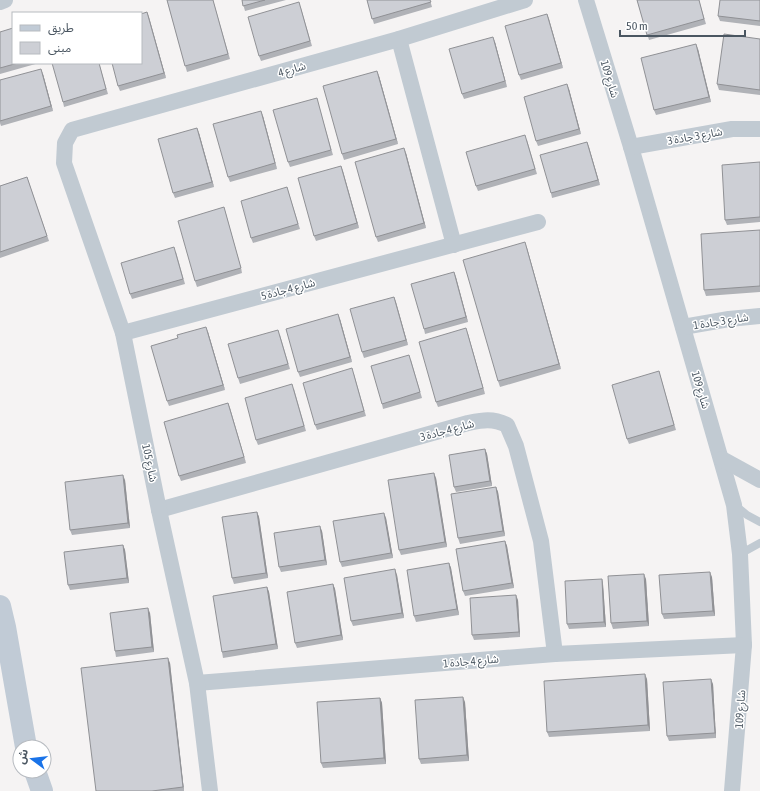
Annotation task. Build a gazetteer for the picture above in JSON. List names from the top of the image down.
{
  "streets": {
    "street": [
      "شارع 4",
      "شارع 109",
      "شارع 3 جادة 3",
      "شارع 4 جادة 5",
      "شارع 3 جادة 1",
      "شارع 4 جادة 3",
      "شارع 105",
      "شارع 4 جادة 1"
    ]
  },
  "crossings": [
    ["شارع 4", "شارع 105"],
    ["شارع 109", "شارع 3 جادة 3"],
    ["شارع 109", "شارع 3 جادة 1"],
    ["شارع 109", "شارع 4 جادة 1"],
    ["شارع 4 جادة 5", "شارع 105"],
    ["شارع 4 جادة 3", "شارع 105"],
    ["شارع 4 جادة 3", "شارع 4 جادة 1"],
    ["شارع 105", "شارع 4 جادة 1"]
  ],
  "legend": ["طريق", "مبنى"],
  "scale_bar": "50 m",
  "north": "left"
}
